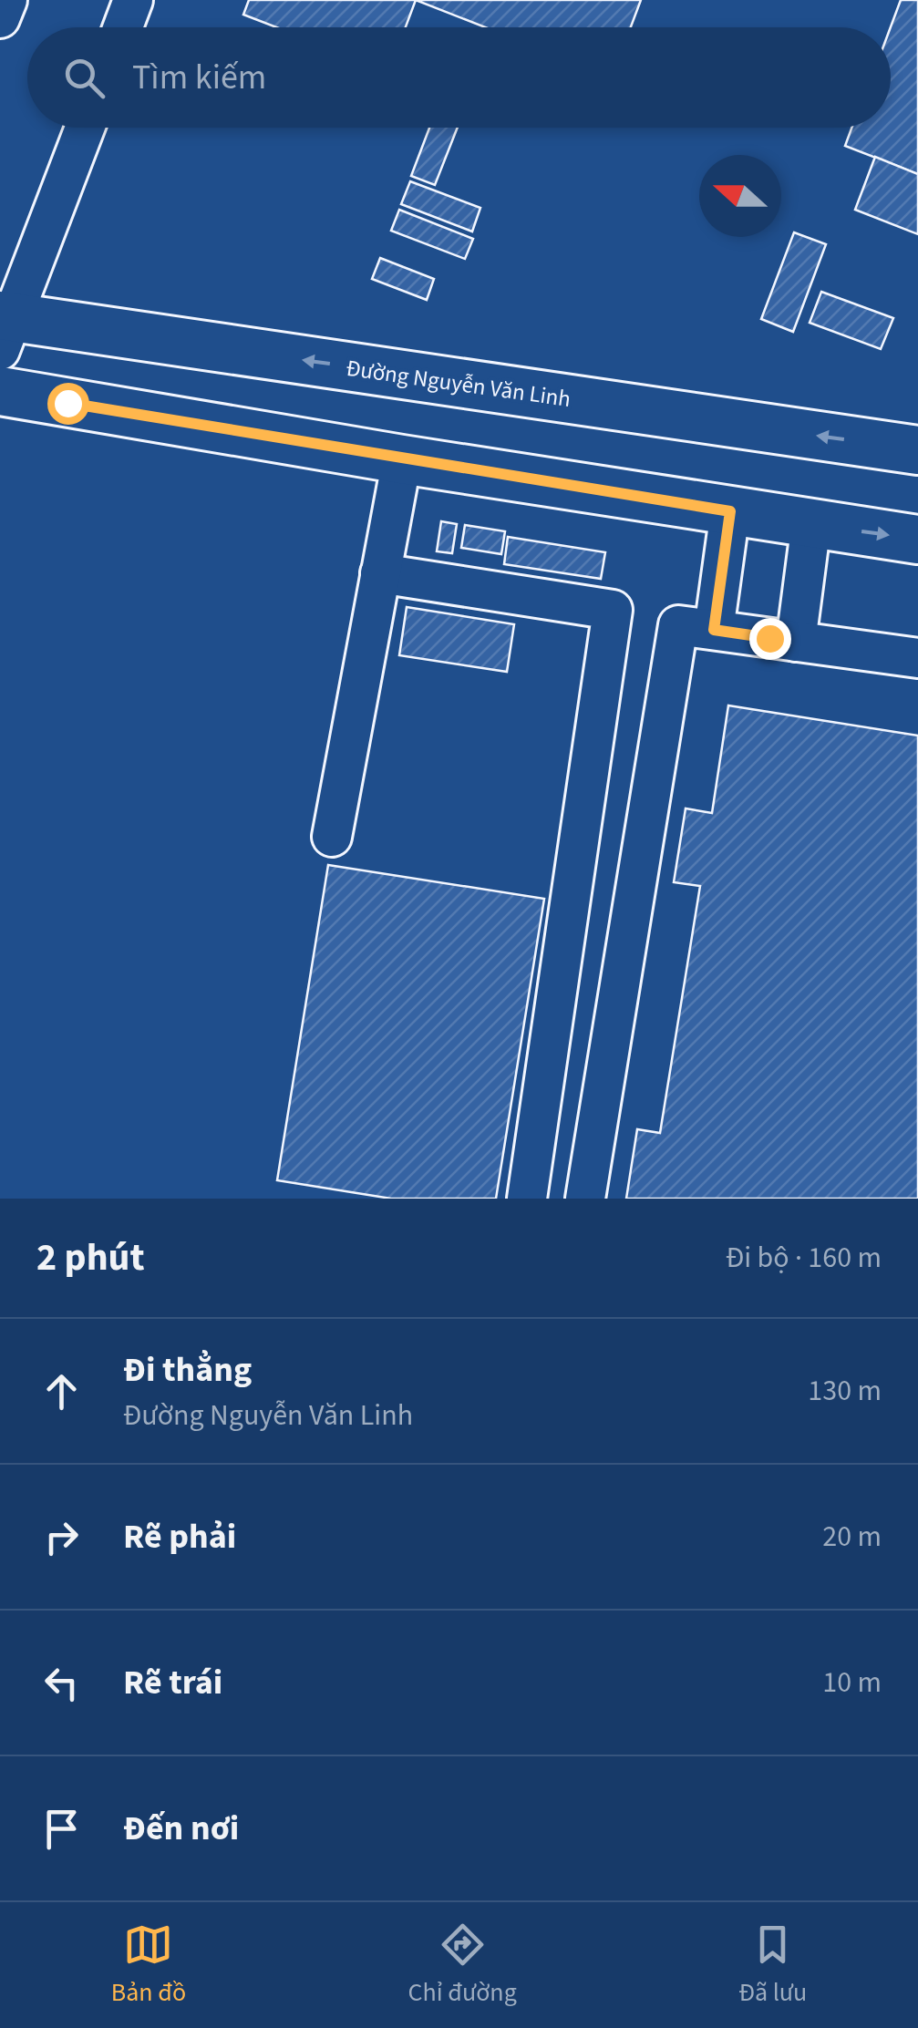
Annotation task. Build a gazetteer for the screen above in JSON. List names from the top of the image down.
{
  "streets": {
    "main road": ["Đường Nguyễn Văn Linh"]
  },
  "north": "left",
  "page": {
    "search": "Tìm kiếm",
    "heading": ["2 phút", "Đi bộ · 160 m"],
    "list": [
      ["Đi thẳng", "Đường Nguyễn Văn Linh", "130 m"],
      ["Rẽ phải", "20 m"],
      ["Rẽ trái", "10 m"],
      "Đến nơi"
    ],
    "nav": ["Bản đồ", "Chỉ đường", "Đã lưu"]
  }
}
